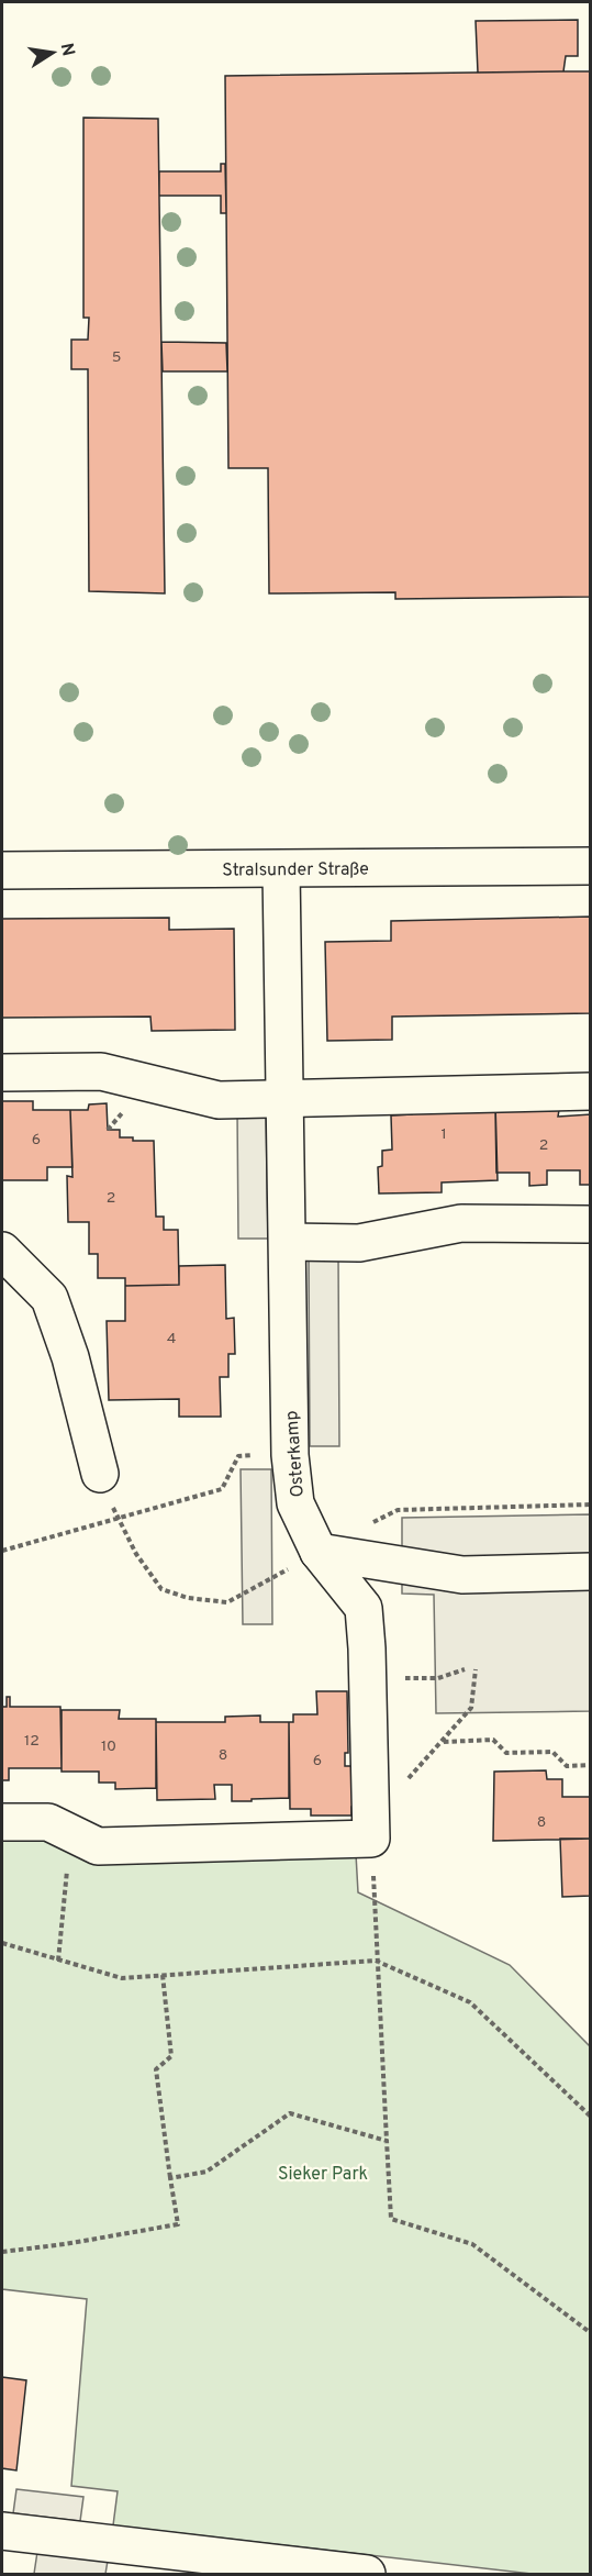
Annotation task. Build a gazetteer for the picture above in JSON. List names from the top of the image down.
{
  "streets": {
    "street": ["Stralsunder Straße", "Osterkamp"]
  },
  "crossings": [
    ["Stralsunder Straße", "Osterkamp"]
  ],
  "parks": ["Sieker Park"],
  "house_numbers": [
    "5",
    "1",
    "6",
    "2",
    "2",
    "4",
    "12",
    "10",
    "8",
    "6",
    "8"
  ],
  "north": "right"
}
